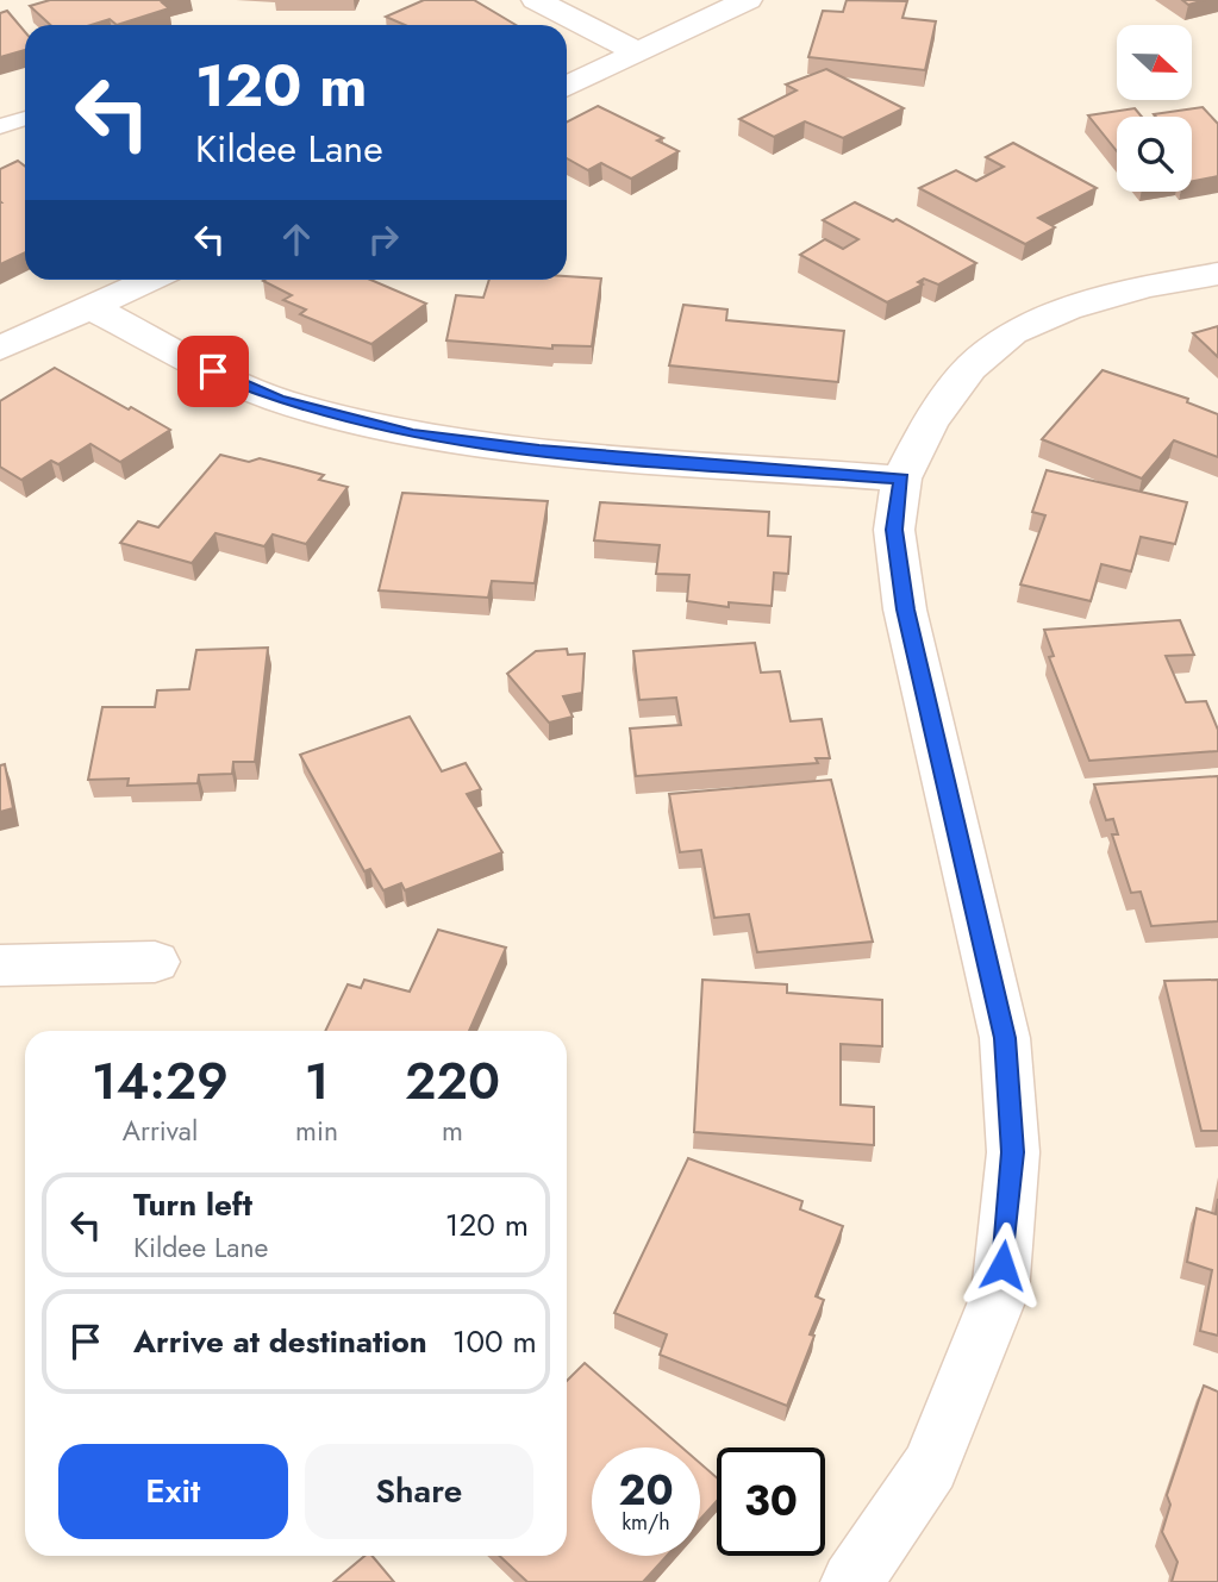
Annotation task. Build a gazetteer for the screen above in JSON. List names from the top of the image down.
{
  "north": "right",
  "page": {
    "turn": ["120 m", "Kildee Lane"],
    "eta": [
      "14:29",
      "Arrival",
      "1",
      "min",
      "220",
      "m"
    ],
    "list": [
      {
        "name": "Turn left",
        "note": "Kildee Lane",
        "value": "120 m"
      },
      {
        "name": "Arrive at destination",
        "value": "100 m"
      }
    ],
    "buttons": ["Exit", "Share"],
    "speed": "20 km/h",
    "limit": "30"
  }
}
